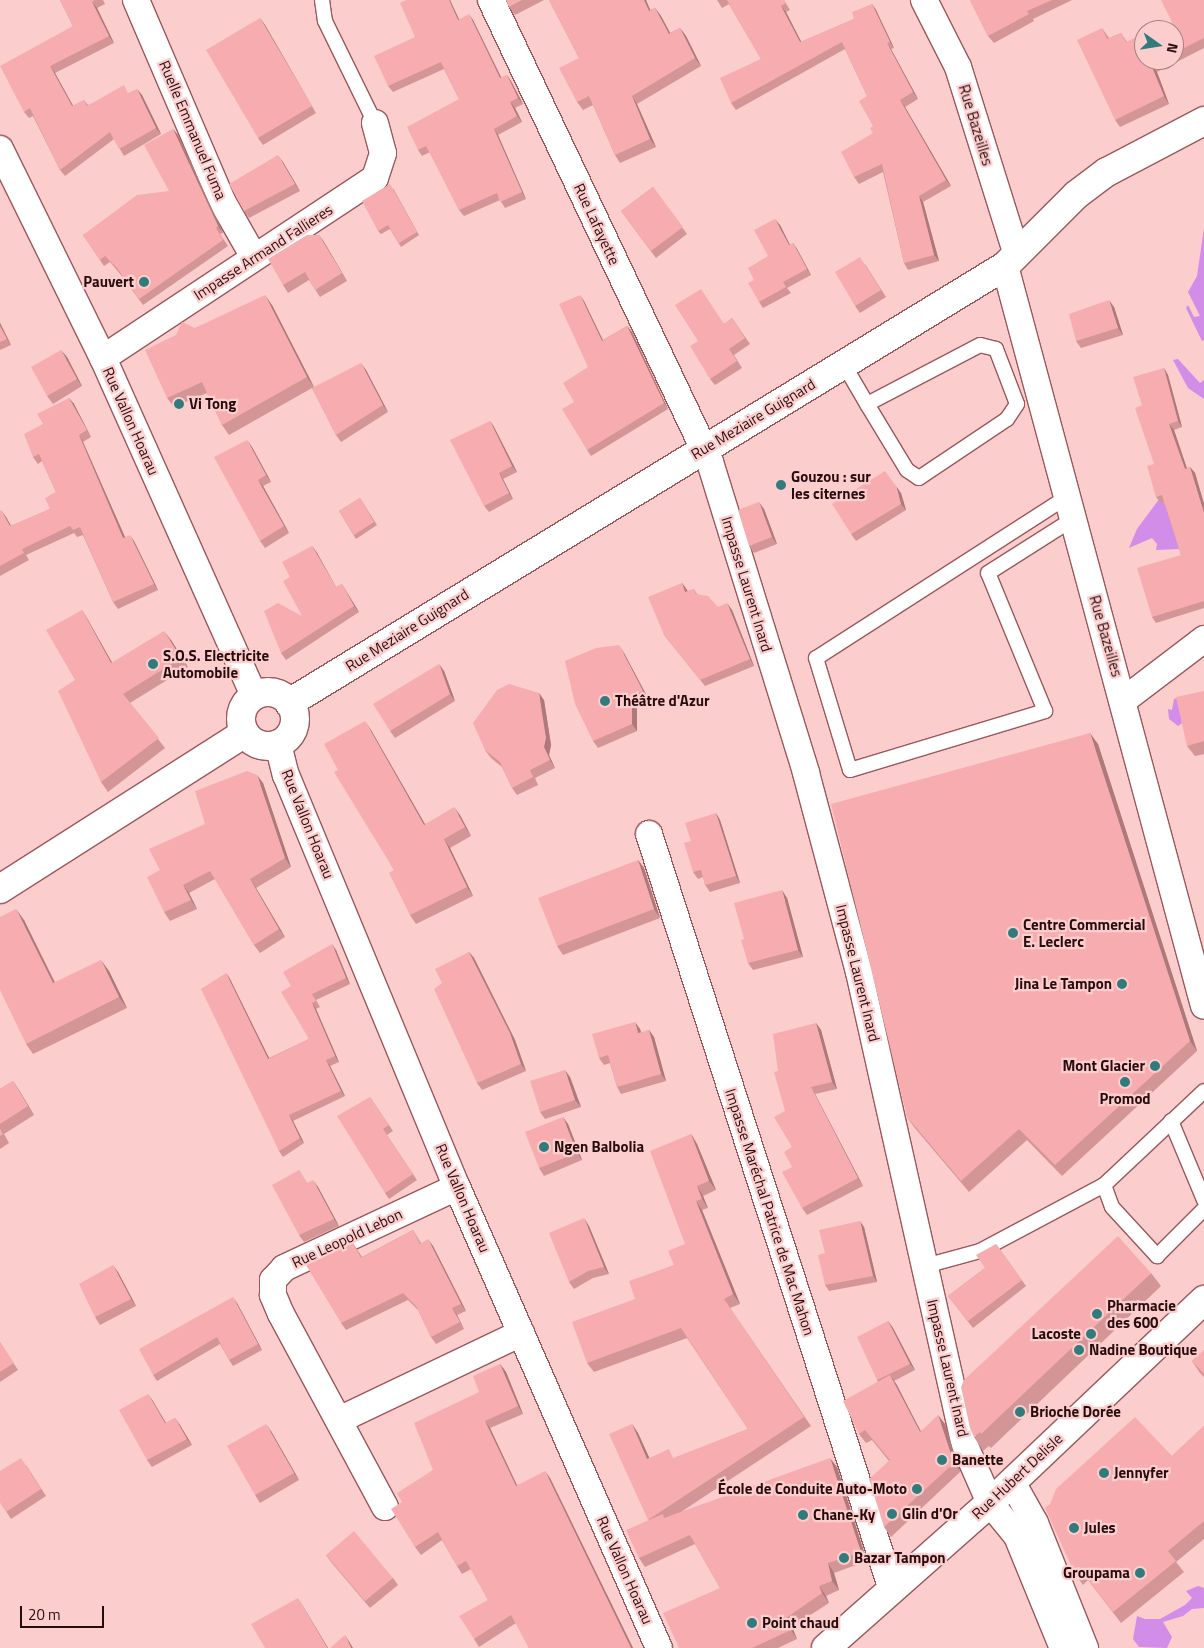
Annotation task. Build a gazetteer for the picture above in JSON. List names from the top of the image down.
{
  "streets": {
    "street": [
      "Rue Bazeilles",
      "Ruelle Emmanuel Fuma",
      "Rue Lafayette",
      "Impasse Armand Fallieres",
      "Rue Meziaire Guignard",
      "Rue Vallon Hoarau",
      "Impasse Laurent Inard",
      "Impasse Maréchal Patrice de Mac Mahon",
      "Rue Leopold Lebon",
      "Rue Hubert Delisle"
    ]
  },
  "crossings": [
    ["Rue Bazeilles", "Rue Meziaire Guignard"],
    ["Ruelle Emmanuel Fuma", "Impasse Armand Fallieres"],
    ["Rue Lafayette", "Rue Meziaire Guignard"],
    ["Rue Lafayette", "Impasse Laurent Inard"],
    ["Impasse Armand Fallieres", "Rue Vallon Hoarau"],
    ["Rue Meziaire Guignard", "Rue Vallon Hoarau"],
    ["Rue Meziaire Guignard", "Impasse Laurent Inard"],
    ["Rue Vallon Hoarau", "Rue Leopold Lebon"],
    ["Impasse Laurent Inard", "Rue Hubert Delisle"],
    ["Impasse Maréchal Patrice de Mac Mahon", "Rue Hubert Delisle"]
  ],
  "places": [
    "Pauvert",
    "Vi Tong",
    "Gouzou : sur les citernes",
    "S.O.S. Electricite Automobile",
    "Théâtre d'Azur",
    "Centre Commercial E. Leclerc",
    "Jina Le Tampon",
    "Mont Glacier",
    "Promod",
    "Ngen Balbolia",
    "Pharmacie des 600",
    "Lacoste",
    "Nadine Boutique",
    "Brioche Dorée",
    "Banette",
    "Jennyfer",
    "École de Conduite Auto-Moto",
    "Glin d'Or",
    "Chane-Ky",
    "Jules",
    "Bazar Tampon",
    "Groupama",
    "Point chaud"
  ],
  "scale_bar": "20 m",
  "north": "right"
}
